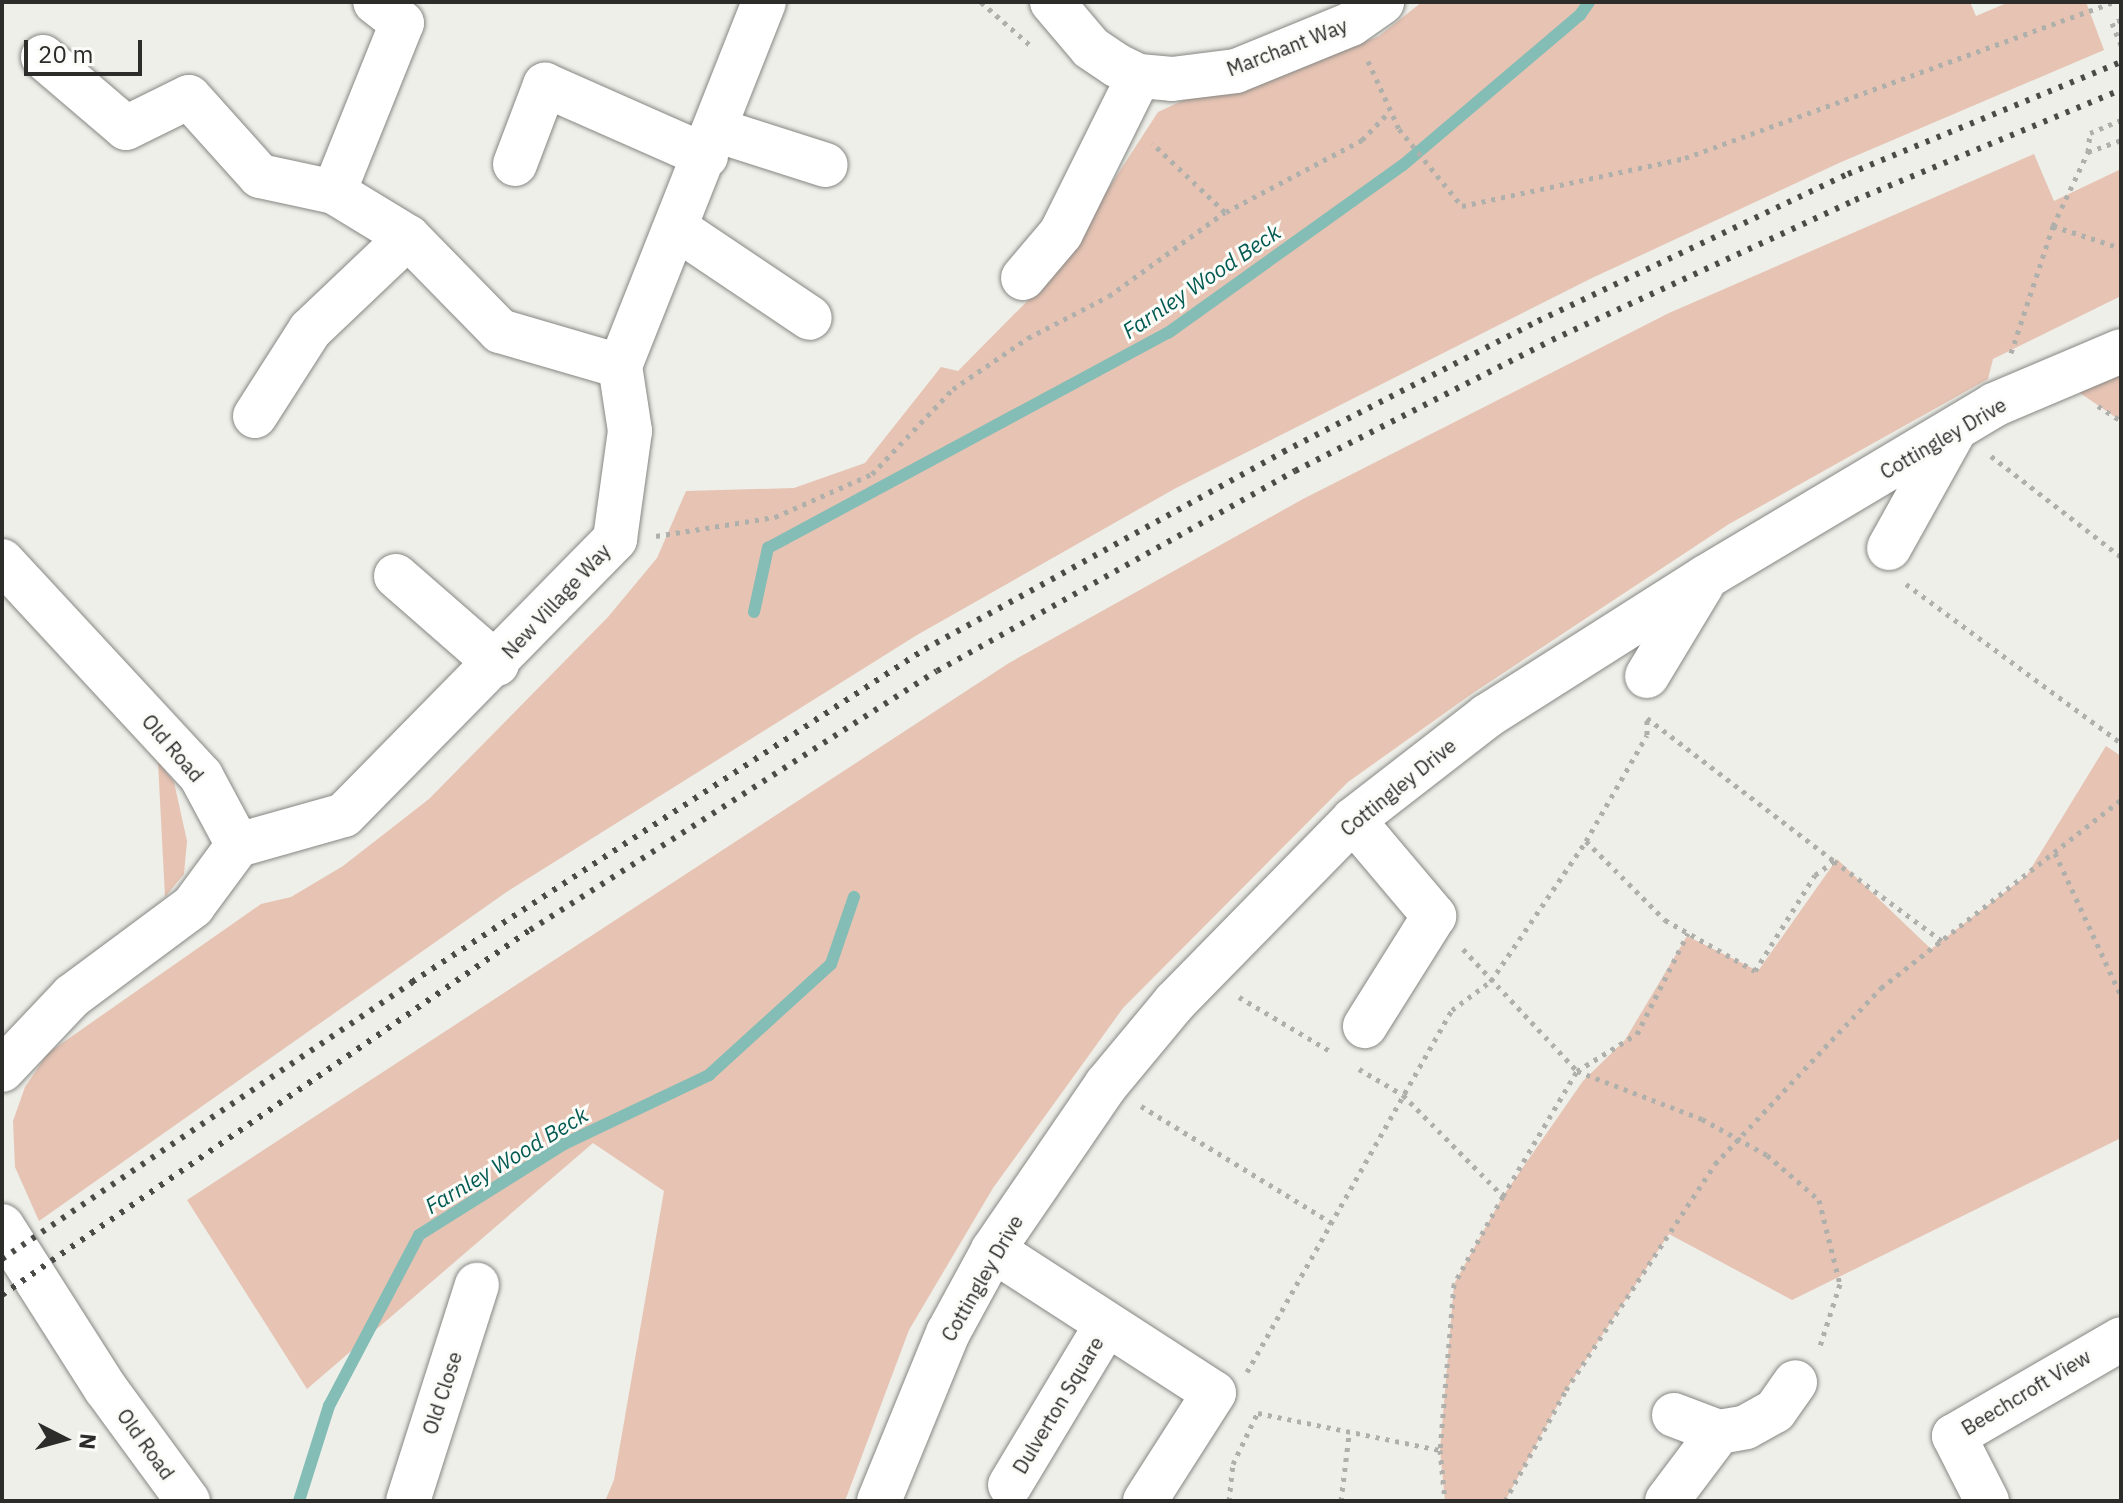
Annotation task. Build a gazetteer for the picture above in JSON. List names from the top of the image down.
{
  "streets": {
    "street": [
      "Marchant Way",
      "Cottingley Drive",
      "New Village Way",
      "Old Road",
      "Beechcroft View",
      "Old Close",
      "Dulverton Square"
    ]
  },
  "crossings": [
    ["Cottingley Drive", "Dulverton Square"],
    ["New Village Way", "Old Road"]
  ],
  "water": ["Farnley Wood Beck"],
  "scale_bar": "20 m",
  "north": "right"
}
